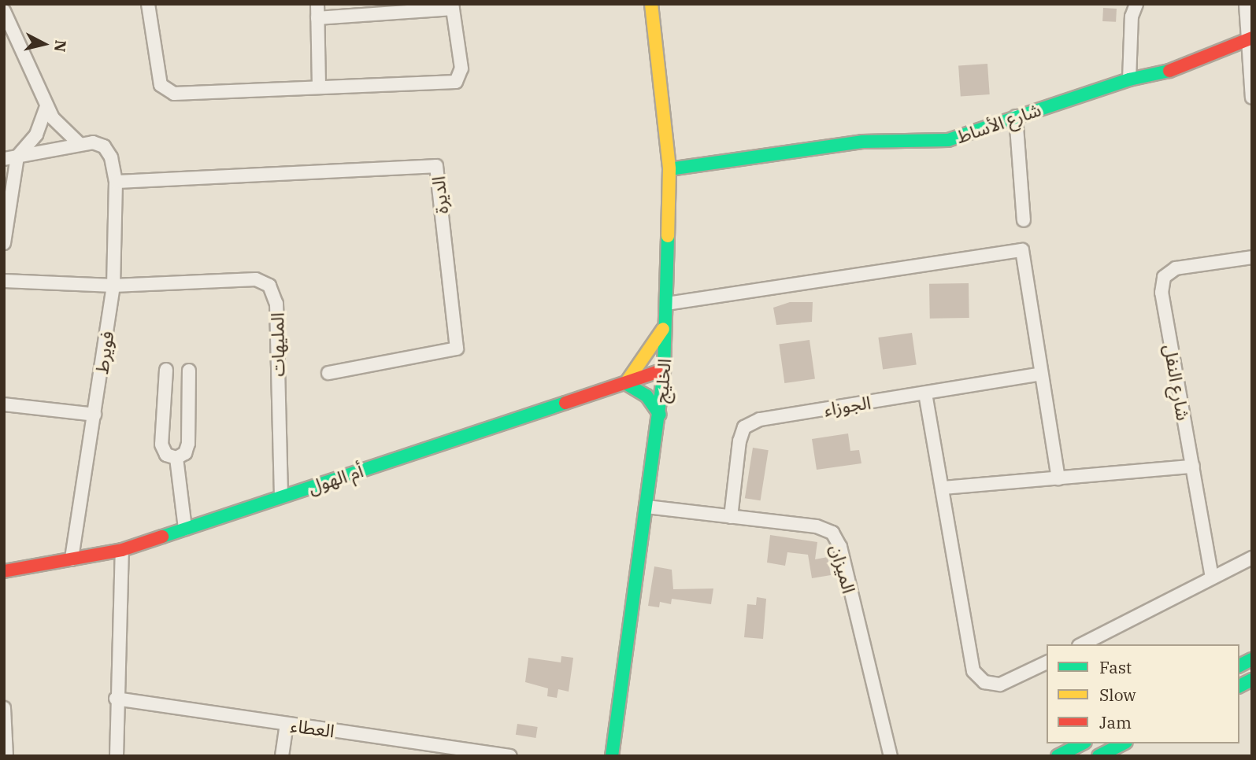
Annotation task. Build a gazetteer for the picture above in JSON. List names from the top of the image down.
{
  "streets": {
    "street": [
      "شارع الأساط",
      "الديرة",
      "المليهات",
      "فويرط",
      "الخليج",
      "شارع النفل",
      "الجوزاء",
      "أم الهول",
      "الميزان",
      "العطاء"
    ]
  },
  "crossings": [
    ["شارع الأساط", "الخليج"],
    ["الديرة", "فويرط"],
    ["المليهات", "فويرط"],
    ["المليهات", "أم الهول"],
    ["فويرط", "أم الهول"],
    ["الخليج", "أم الهول"],
    ["الخليج", "الميزان"],
    ["الجوزاء", "الميزان"]
  ],
  "legend": ["Fast", "Slow", "Jam"],
  "north": "right"
}
